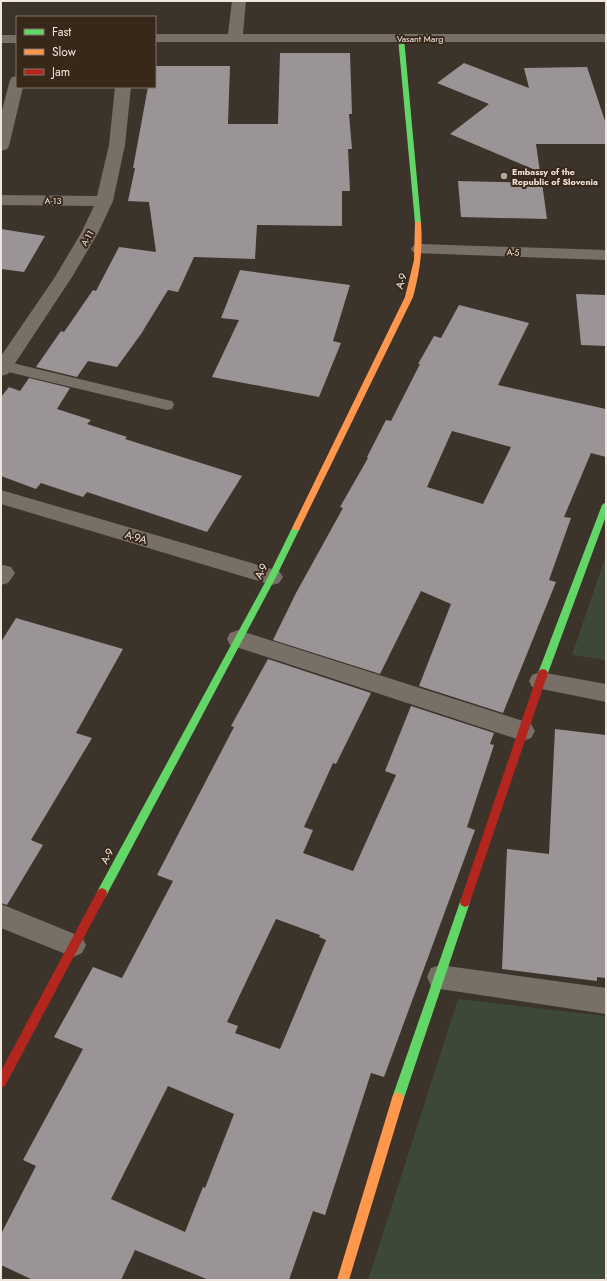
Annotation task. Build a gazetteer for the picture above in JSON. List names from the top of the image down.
{
  "streets": {
    "street": [
      "Vasant Marg",
      "A-13",
      "A-11",
      "A-5",
      "A-9",
      "A-9A"
    ]
  },
  "crossings": [
    ["Vasant Marg", "A-9"],
    ["A-13", "A-11"],
    ["A-5", "A-9"],
    ["A-9", "A-9A"]
  ],
  "places": ["Embassy of the Republic of Slovenia"],
  "legend": ["Fast", "Slow", "Jam"]
}
